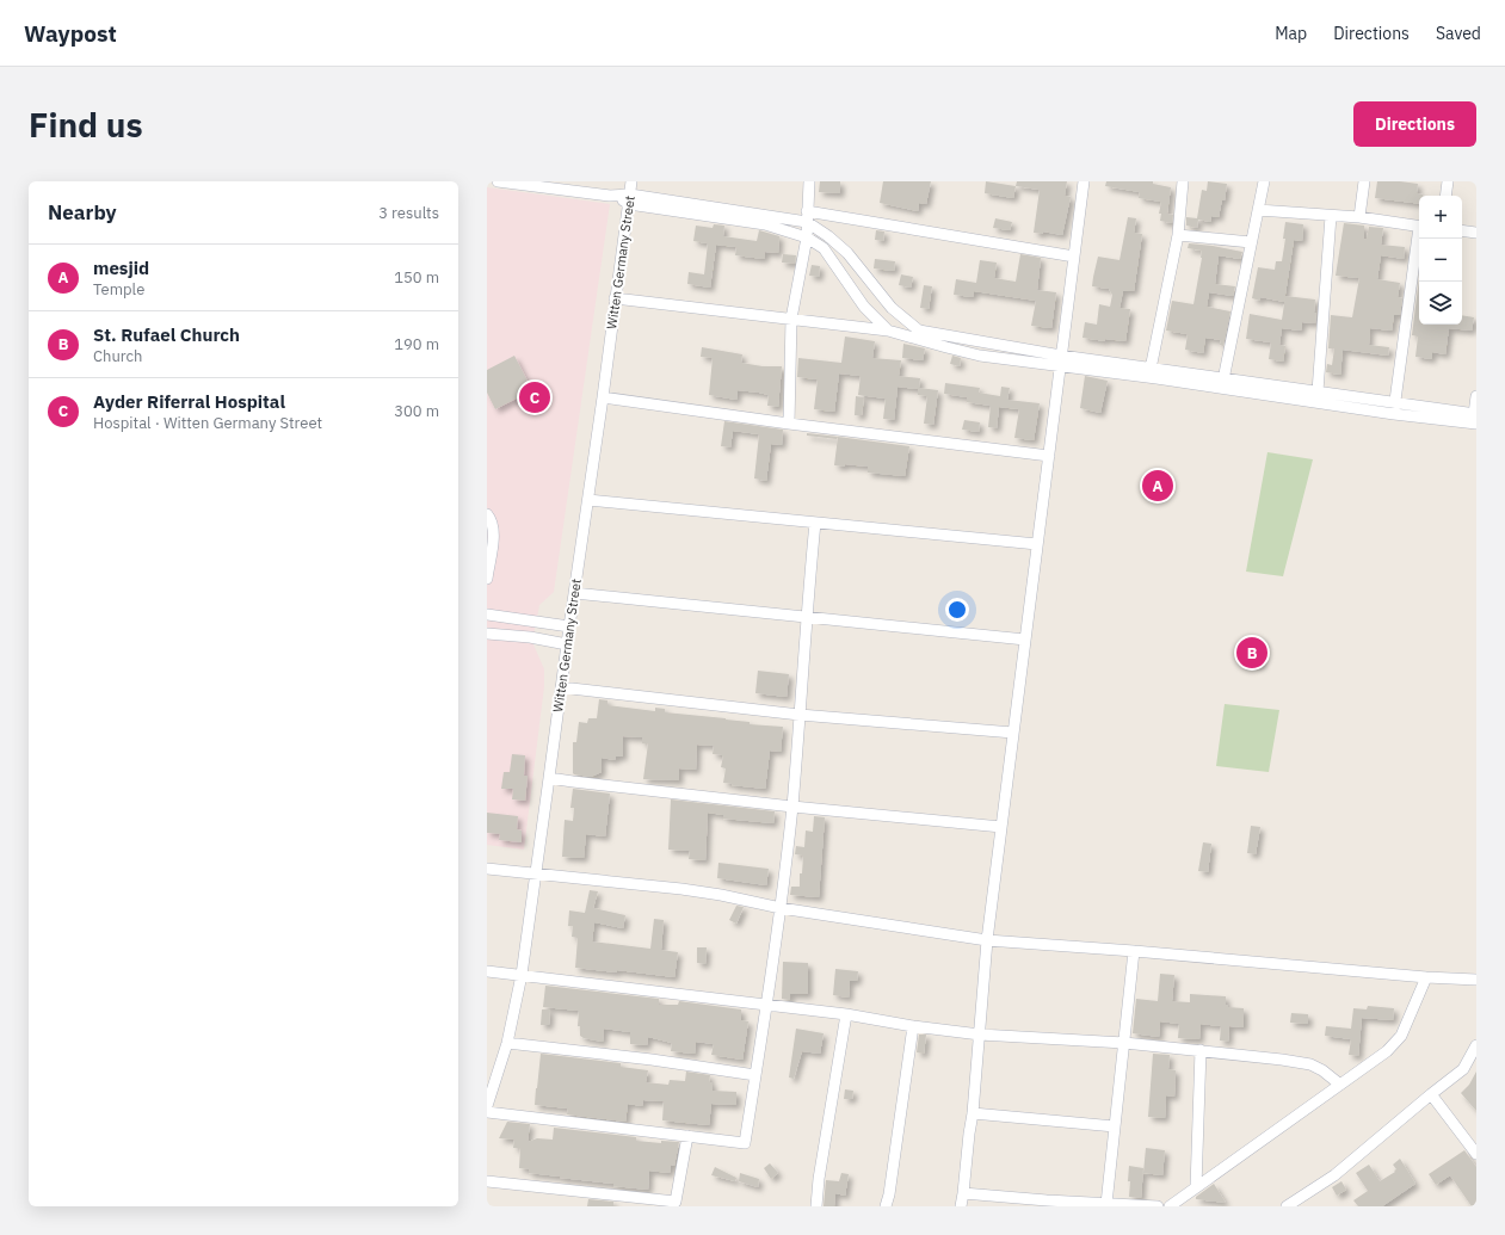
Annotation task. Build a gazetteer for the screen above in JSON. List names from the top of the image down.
{
  "streets": {
    "street": ["Witten Germany Street"]
  },
  "page": {
    "header": "Waypost",
    "nav": ["Map", "Directions", "Saved"],
    "buttons": "Directions",
    "title": "Find us",
    "heading": ["Nearby", "3 results"],
    "map_buttons": ["+", "−"],
    "list": [
      {
        "mark": "A",
        "name": "mesjid",
        "note": "Temple",
        "value": "150 m"
      },
      {
        "mark": "B",
        "name": "St. Rufael Church",
        "note": "Church",
        "value": "190 m"
      },
      {
        "mark": "C",
        "name": "Ayder Riferral Hospital",
        "note": "Hospital · Witten Germany Street",
        "value": "300 m"
      }
    ],
    "pins": ["C", "A", "B"]
  }
}
